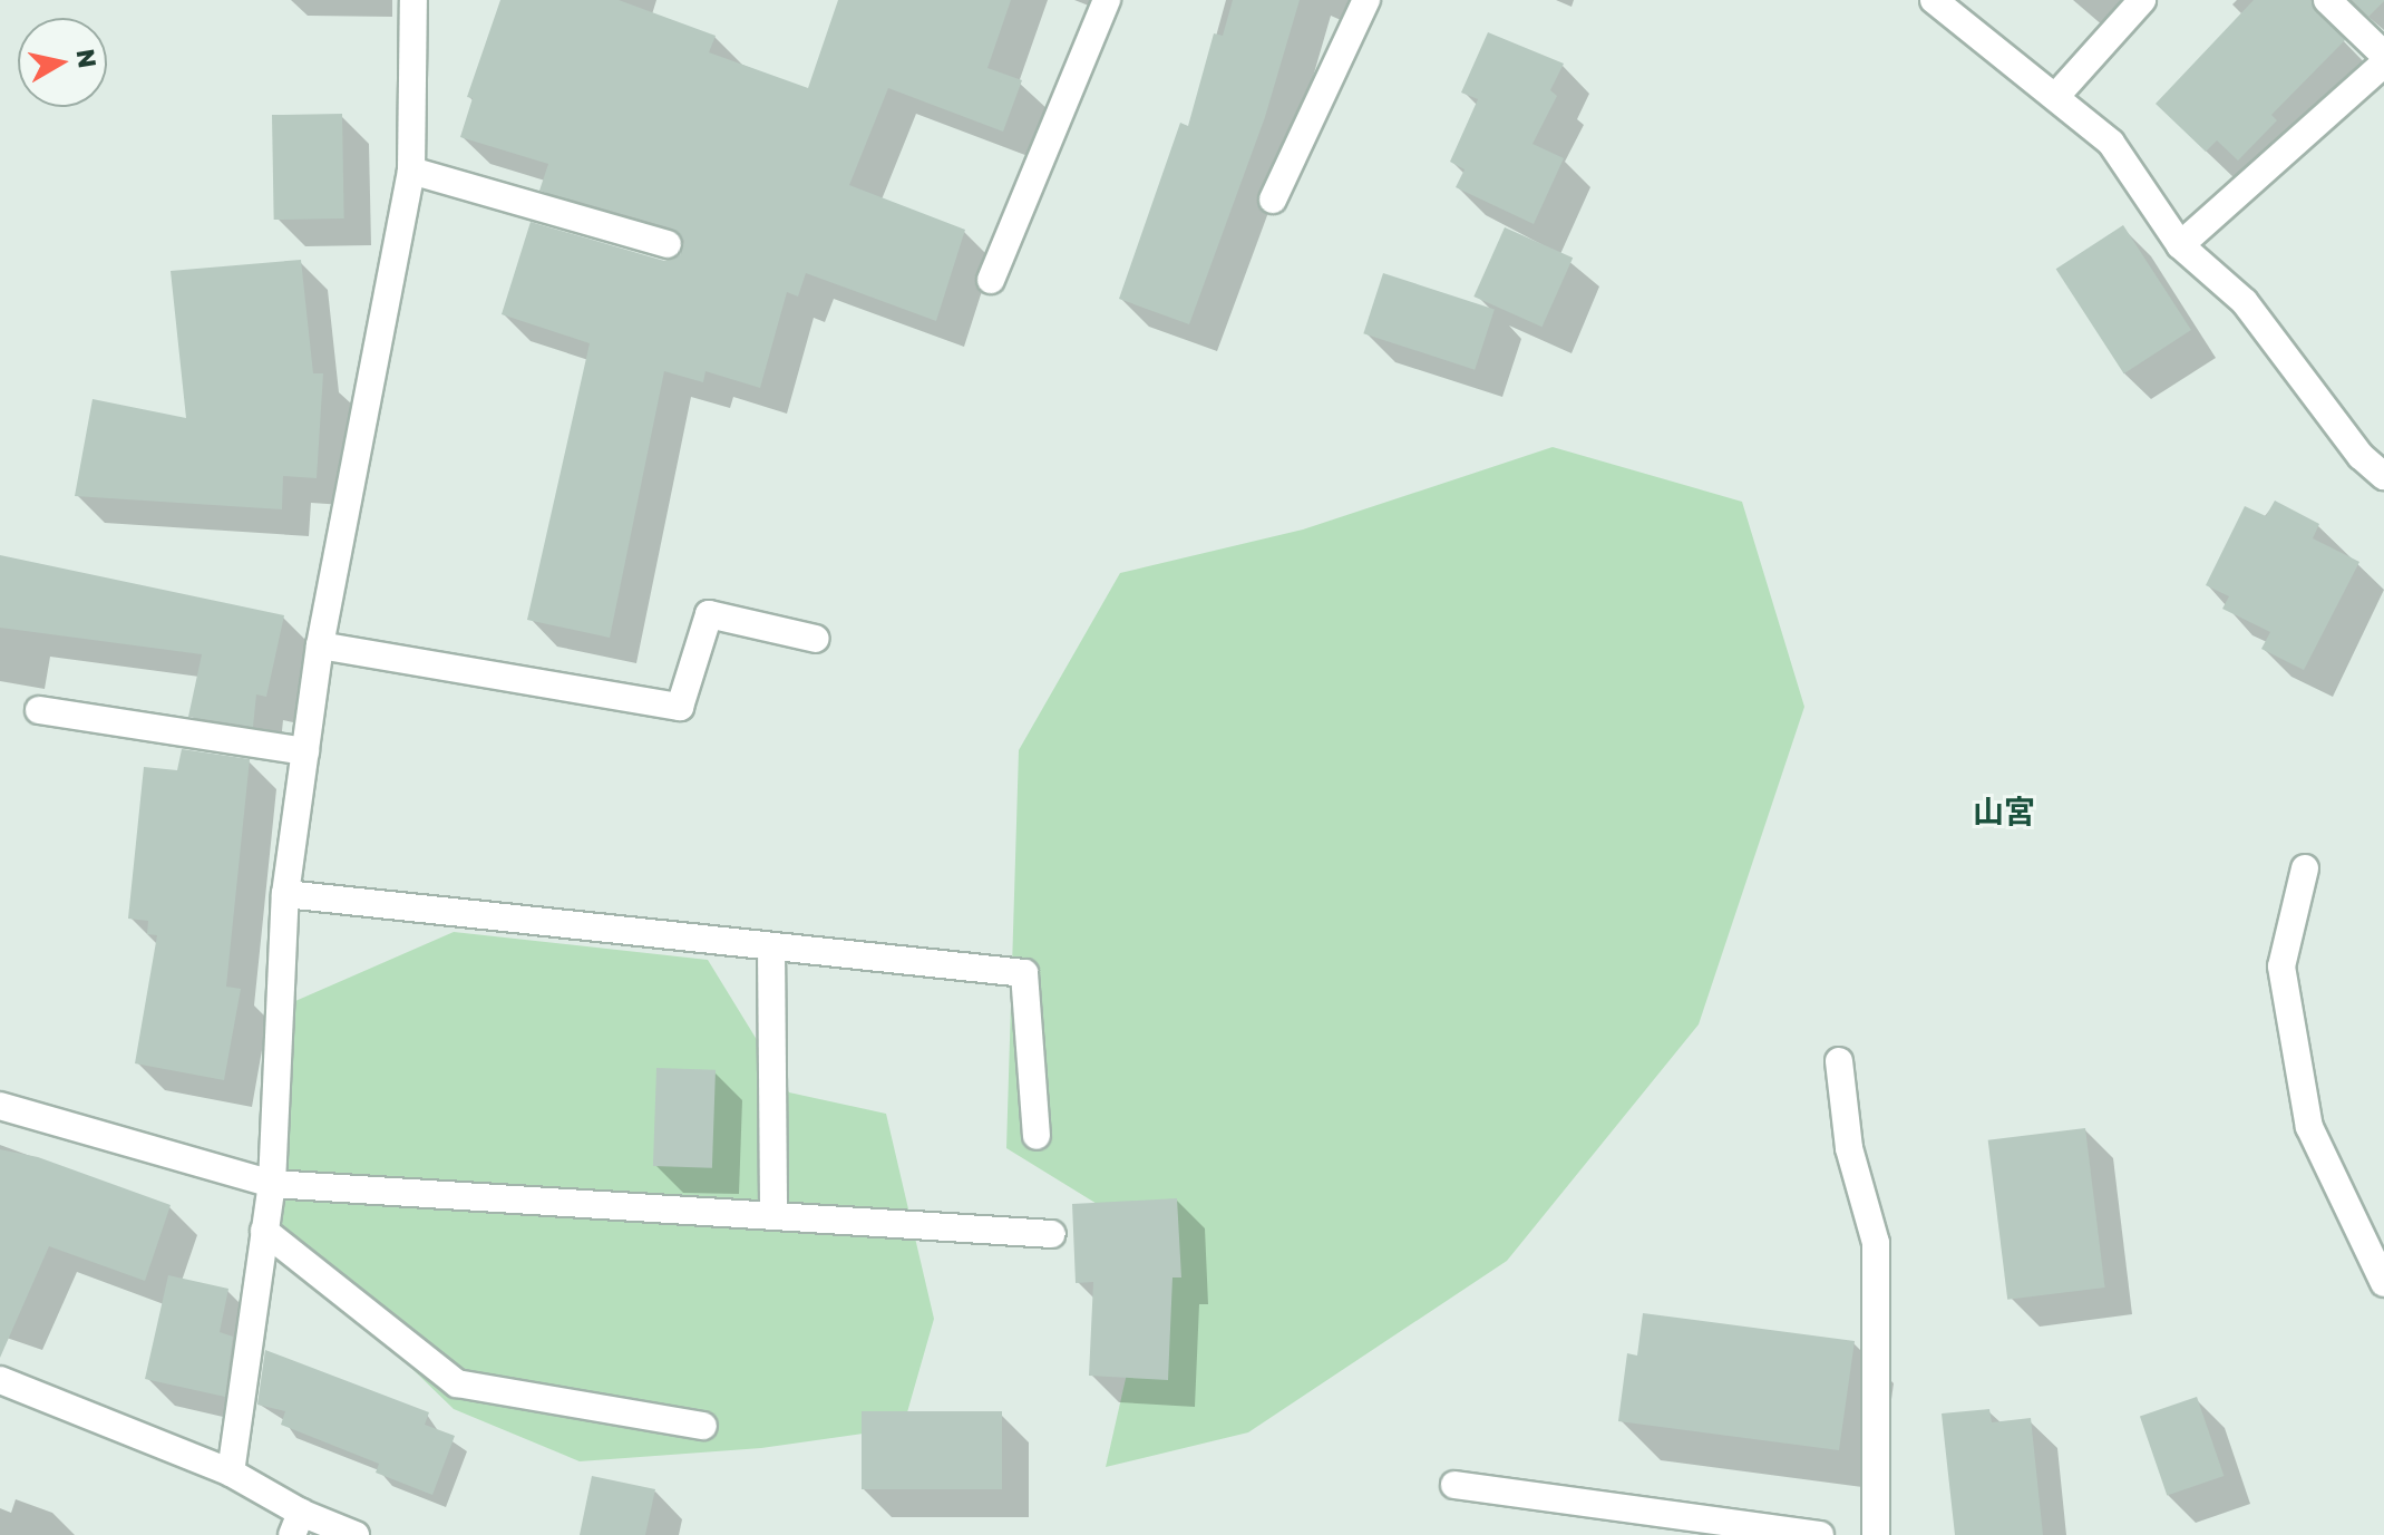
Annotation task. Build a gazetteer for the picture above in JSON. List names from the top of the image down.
{
  "districts": ["山宮"],
  "north": "right"
}
